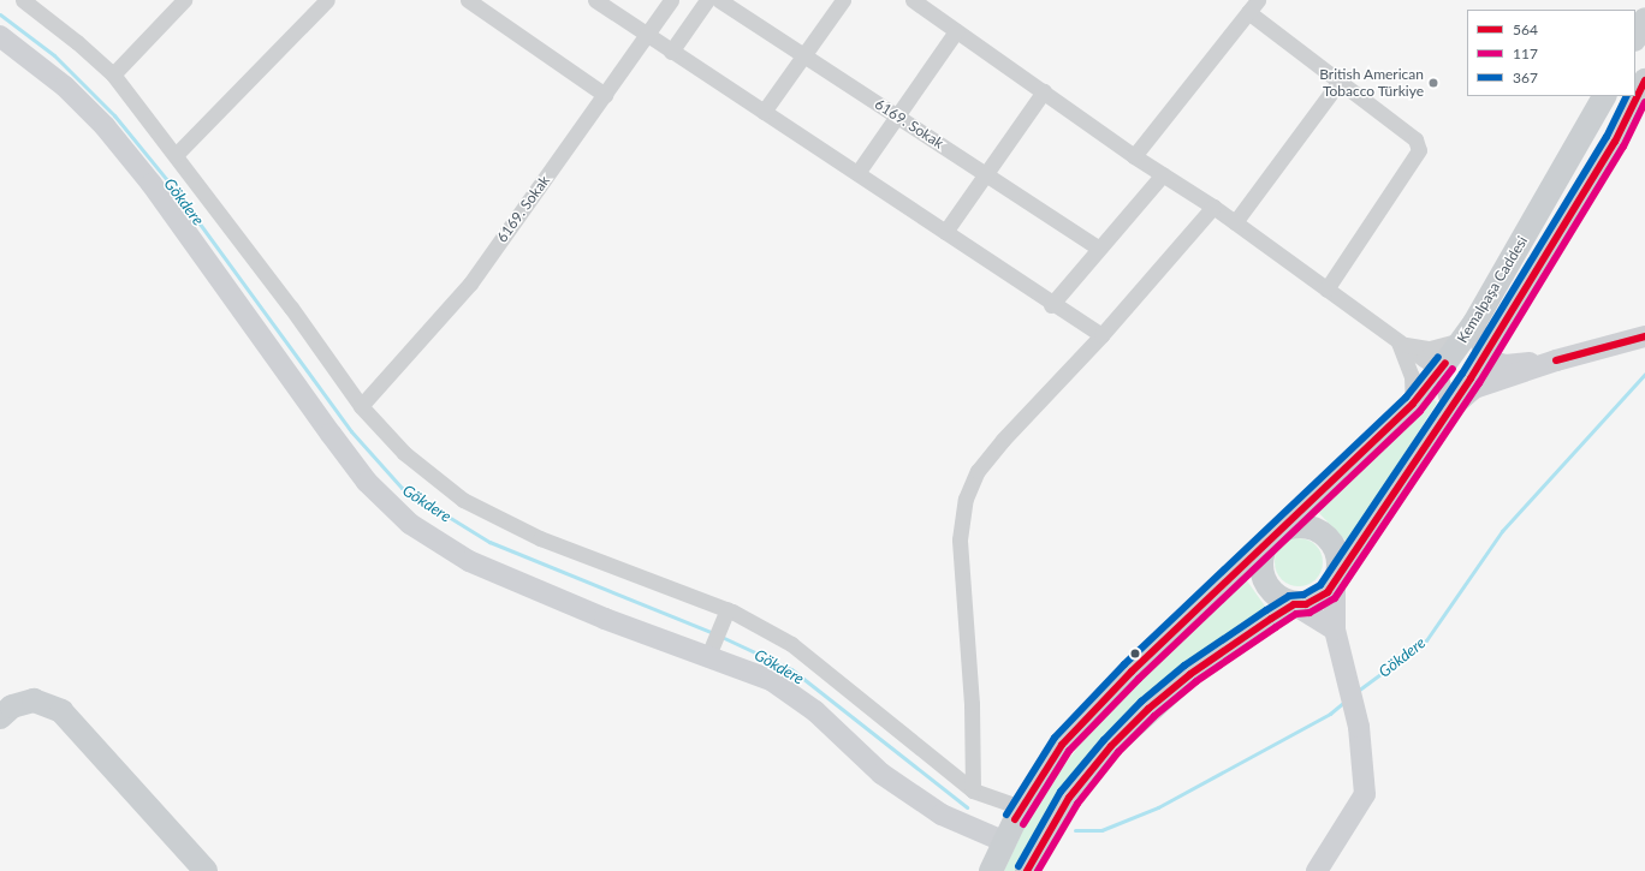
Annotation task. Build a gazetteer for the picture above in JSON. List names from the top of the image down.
{
  "streets": {
    "main road": ["Kemalpaşa Caddesi"],
    "street": ["6169. Sokak"]
  },
  "water": ["Gökdere"],
  "places": ["British American Tobacco Türkiye"],
  "lines": ["transit line 564", "transit line 367", "transit line 117"],
  "legend": ["564", "117", "367"]
}
